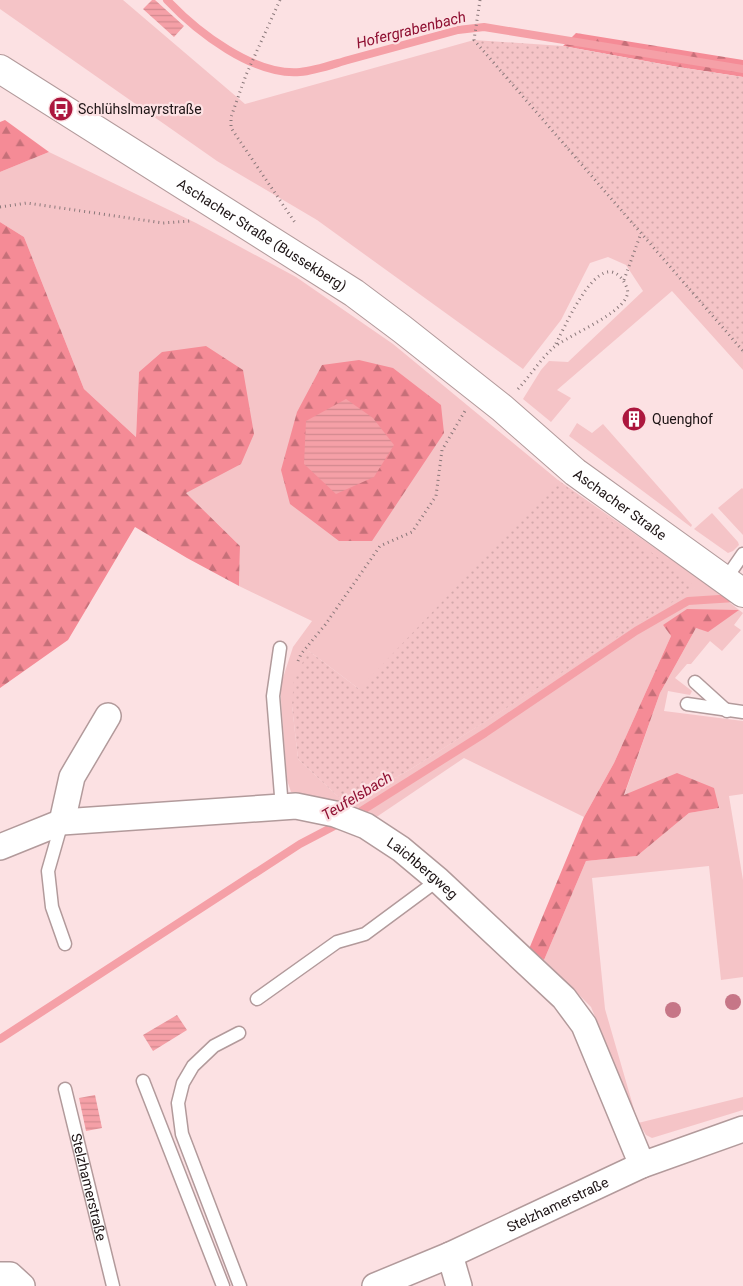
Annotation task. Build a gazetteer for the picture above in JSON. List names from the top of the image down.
{
  "streets": {
    "street": [
      "Aschacher Straße (Bussekberg)",
      "Aschacher Straße",
      "Laichbergweg",
      "Stelzhamerstraße"
    ]
  },
  "crossings": [
    ["Aschacher Straße (Bussekberg)", "Aschacher Straße"],
    ["Laichbergweg", "Stelzhamerstraße"]
  ],
  "water": ["Hofergrabenbach", "Teufelsbach"],
  "places": {
    "bus stop": ["Schlühslmayrstraße"],
    "building": ["Quenghof"]
  }
}
